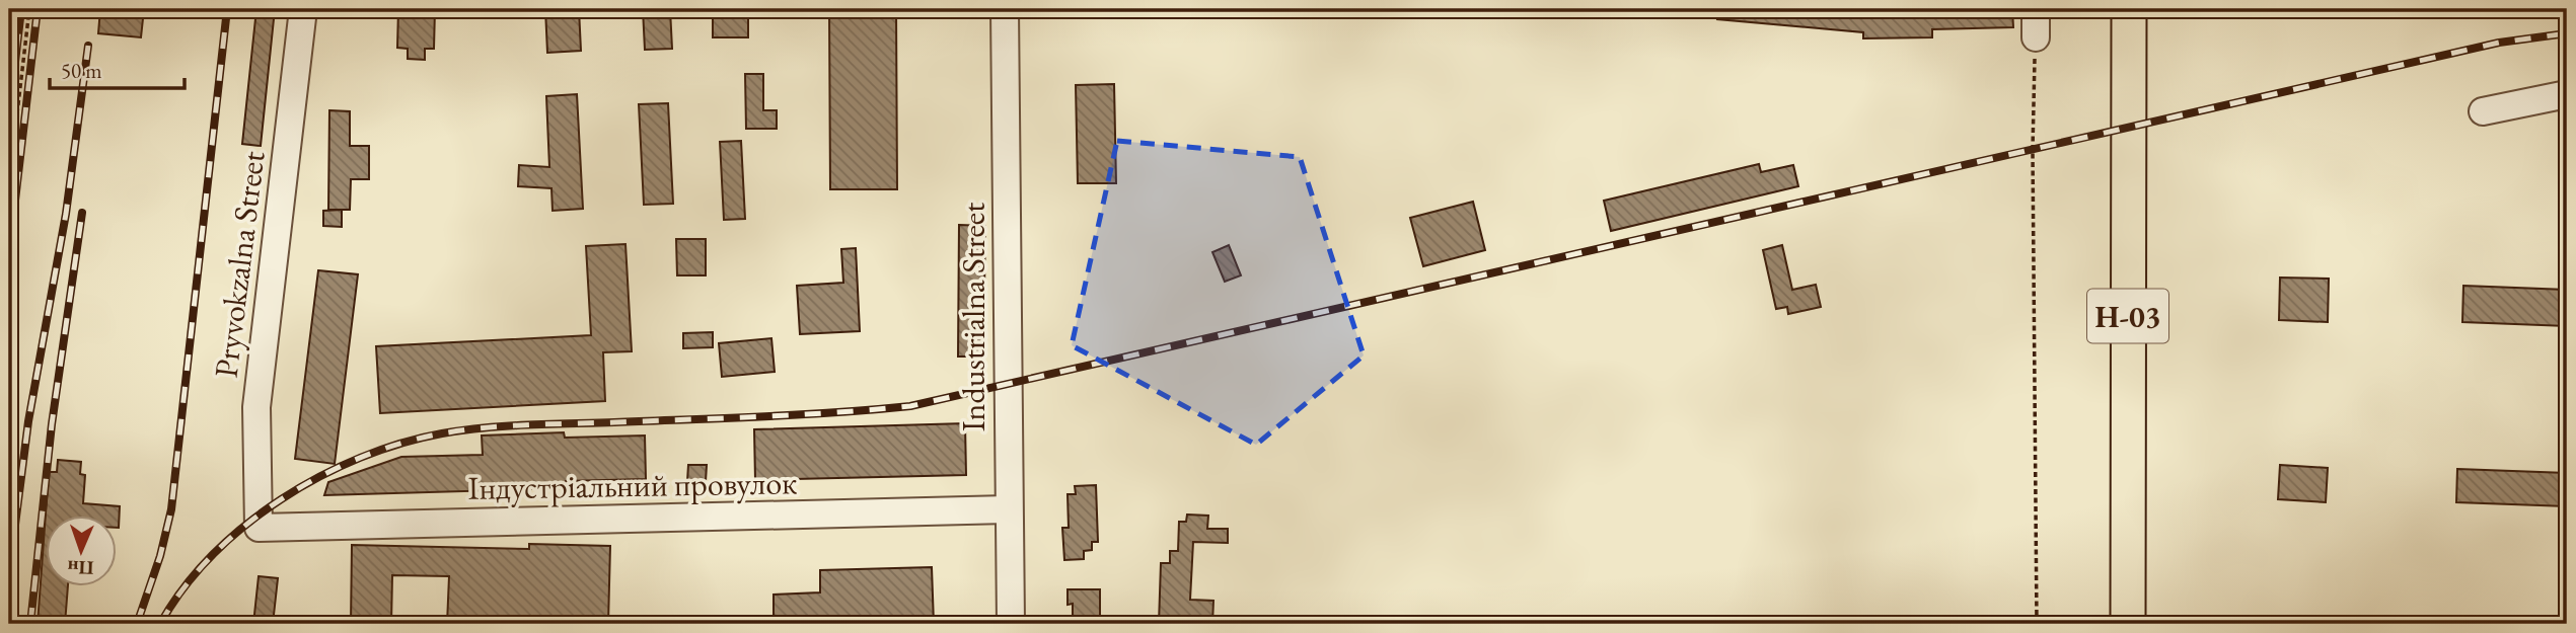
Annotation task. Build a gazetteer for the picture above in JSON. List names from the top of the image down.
{
  "streets": {
    "main road": ["Н-03"],
    "street": ["Pryvokzalna Street", "Industrialna Street", "Індустріальний провулок"]
  },
  "crossings": [
    ["Pryvokzalna Street", "Індустріальний провулок"],
    ["Industrialna Street", "Індустріальний провулок"]
  ],
  "scale_bar": "50 m",
  "north": "bottom"
}
